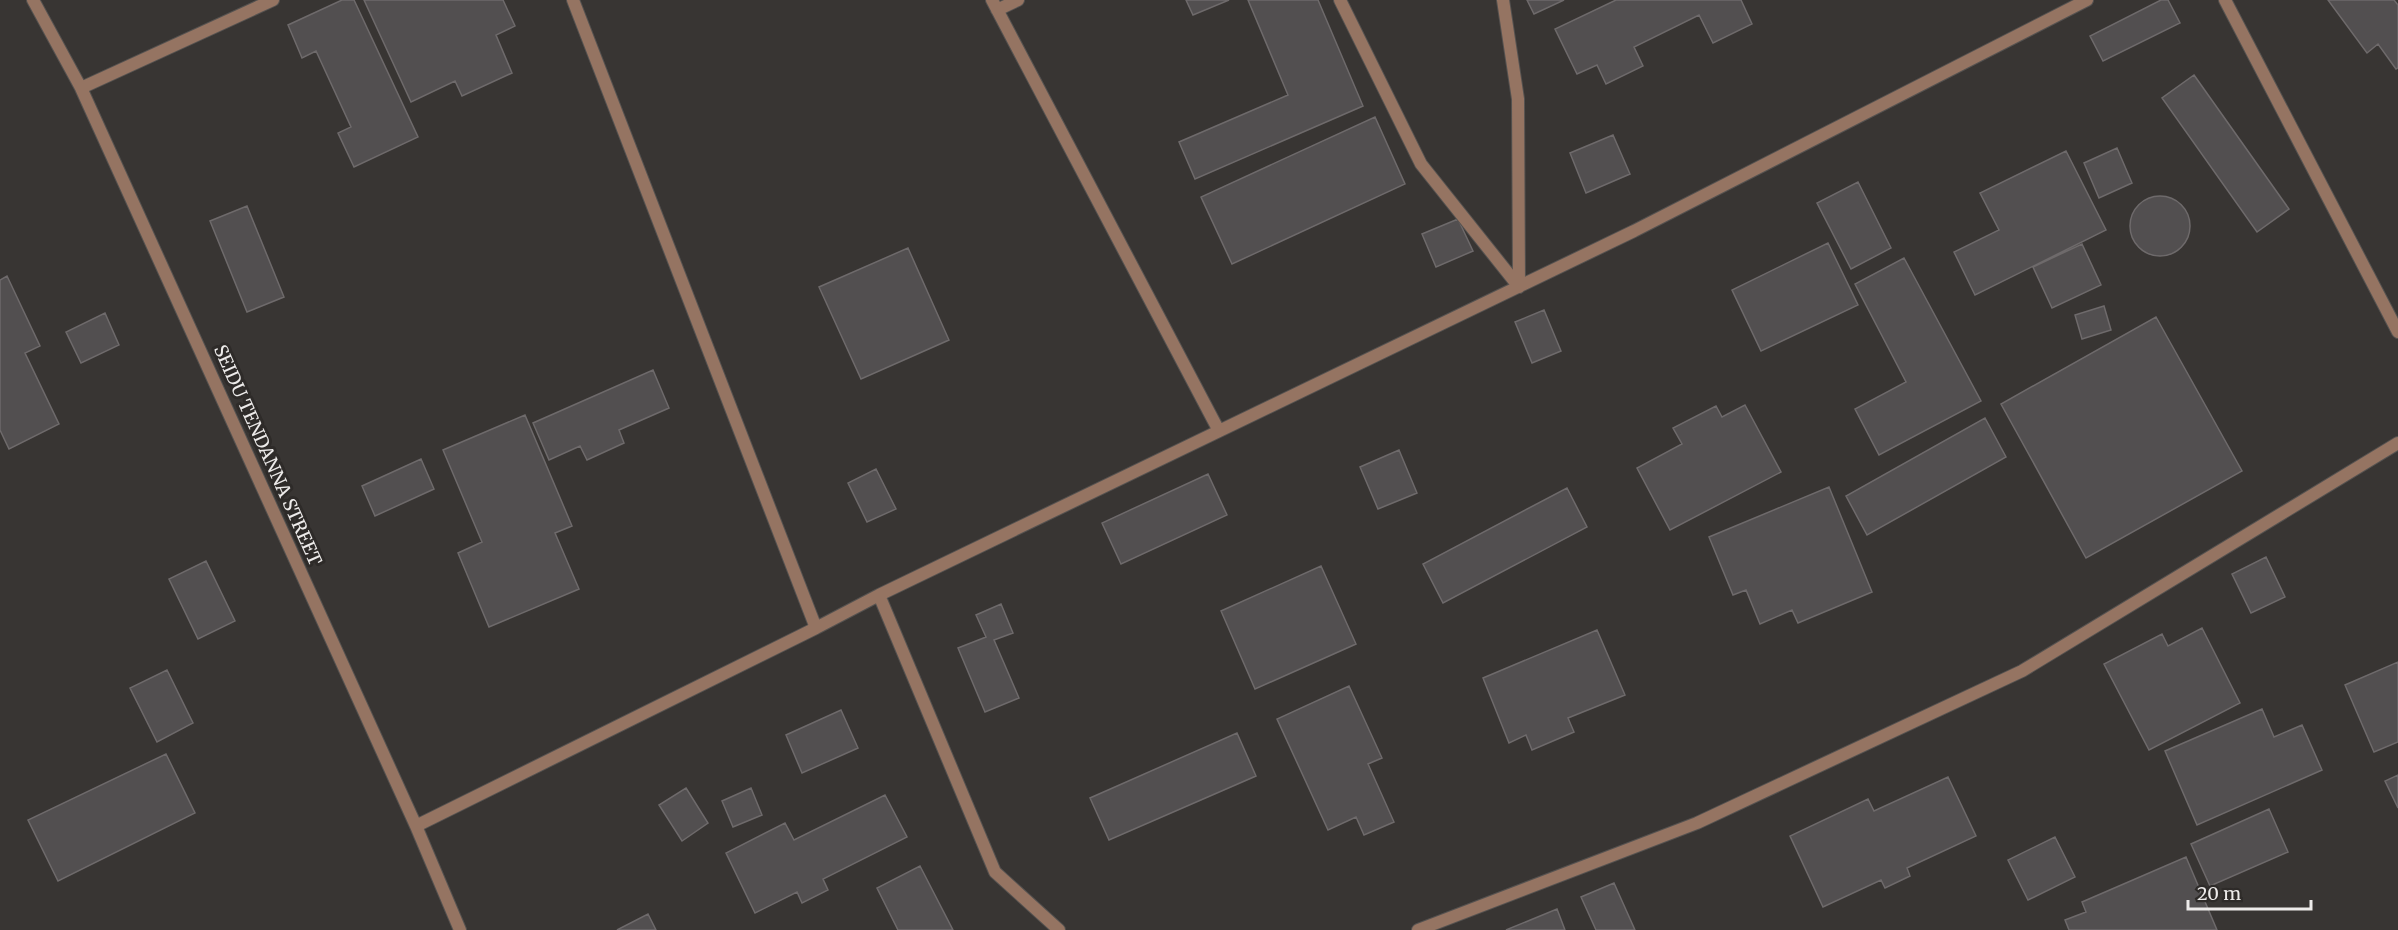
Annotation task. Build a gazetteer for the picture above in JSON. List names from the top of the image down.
{
  "streets": {
    "street": ["SEIDU TENDANNA STREET"]
  },
  "scale_bar": "20 m"
}
